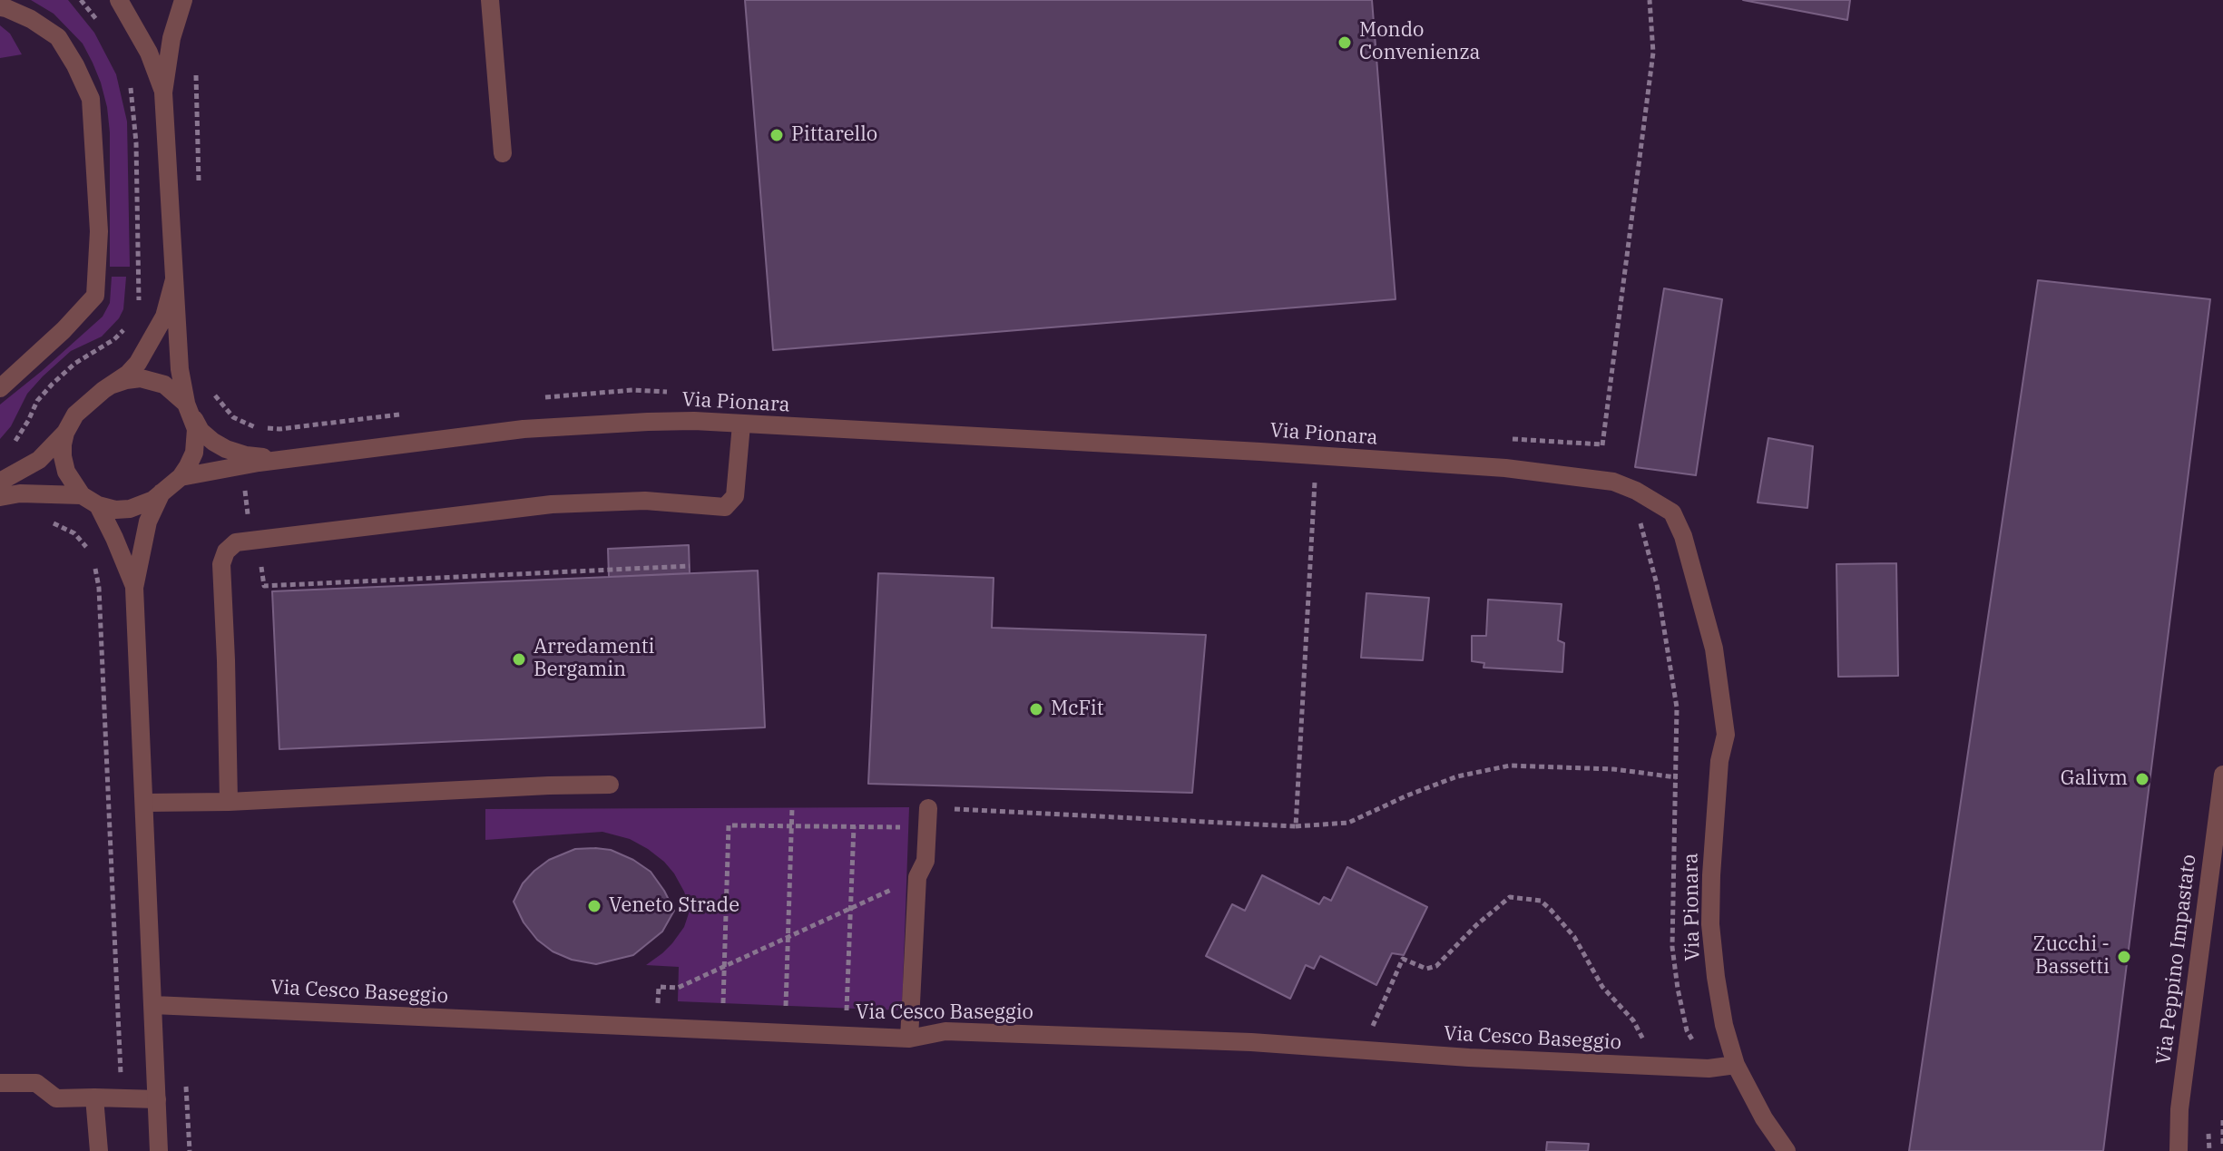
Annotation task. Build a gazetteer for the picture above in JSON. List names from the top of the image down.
{
  "streets": {
    "street": ["Via Pionara", "Via Peppino Impastato", "Via Cesco Baseggio"]
  },
  "crossings": [
    ["Via Pionara", "Via Cesco Baseggio"]
  ],
  "places": [
    "Mondo Convenienza",
    "Pittarello",
    "Arredamenti Bergamin",
    "McFit",
    "Galivm",
    "Veneto Strade",
    "Zucchi - Bassetti"
  ]
}
